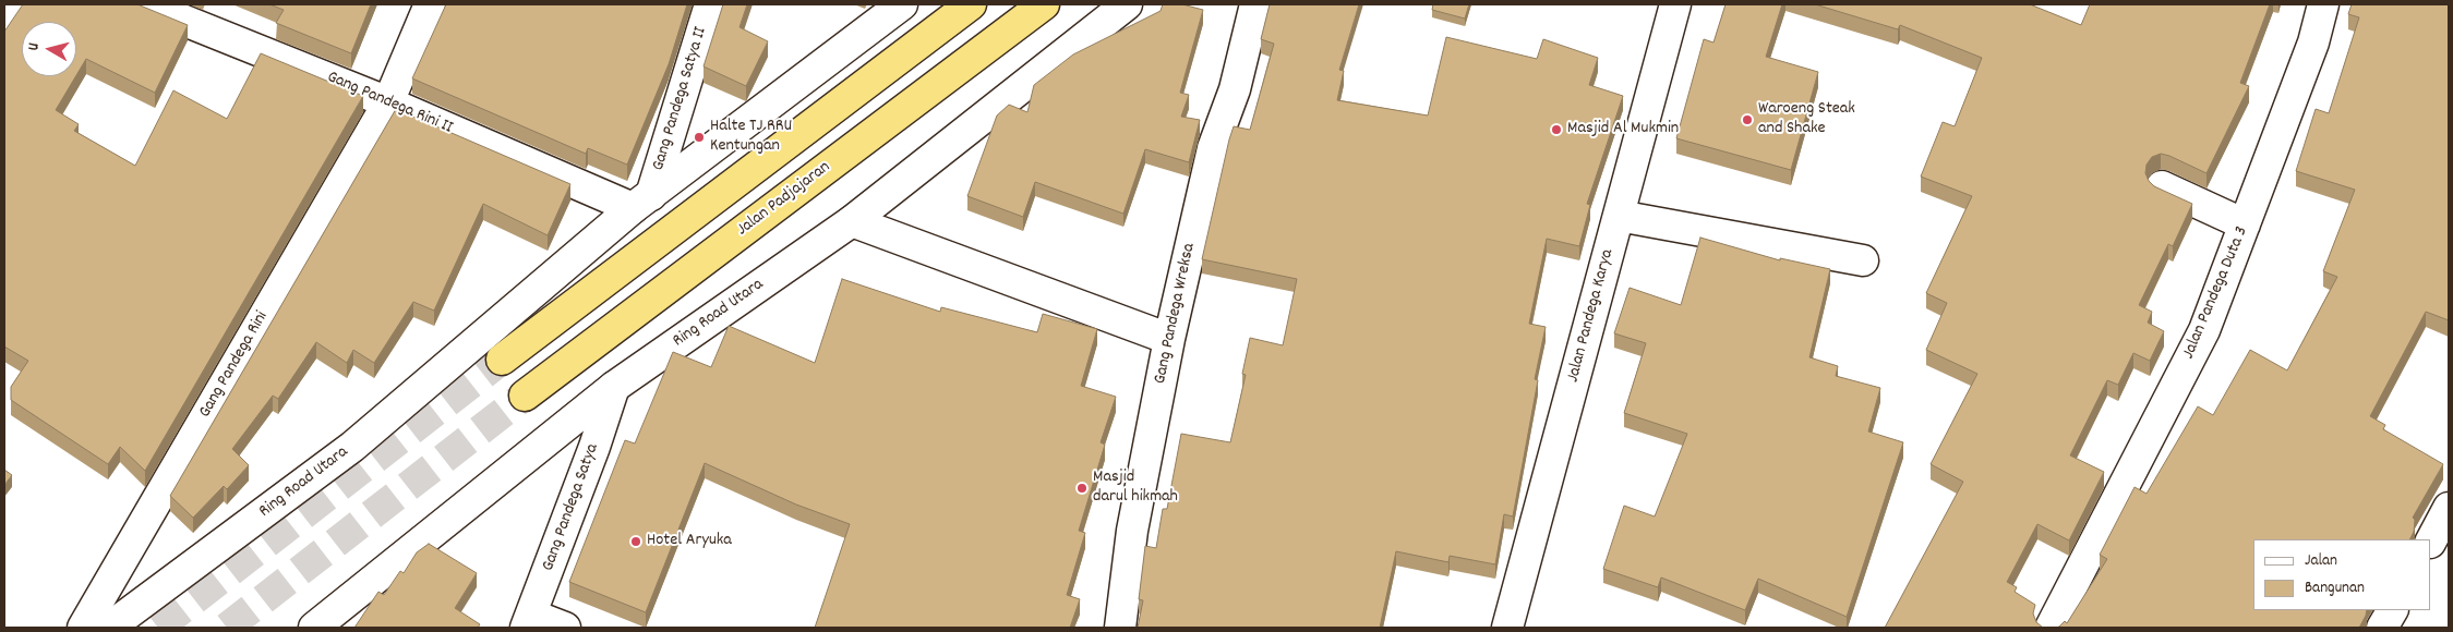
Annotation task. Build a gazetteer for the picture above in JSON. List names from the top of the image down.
{
  "streets": {
    "highway": ["Jalan Padjajaran"],
    "street": [
      "Gang Pandega Satya II",
      "Gang Pandega Rini II",
      "Jalan Pandega Duta 3",
      "Ring Road Utara",
      "Gang Pandega Wreksa",
      "Jalan Pandega Karya",
      "Gang Pandega Rini",
      "Gang Pandega Satya"
    ]
  },
  "crossings": [
    ["Gang Pandega Satya II", "Gang Pandega Rini II"],
    ["Gang Pandega Satya II", "Ring Road Utara"],
    ["Gang Pandega Rini II", "Ring Road Utara"],
    ["Gang Pandega Rini II", "Gang Pandega Rini"],
    ["Ring Road Utara", "Gang Pandega Satya"]
  ],
  "places": [
    "Waroeng Steak and Shake",
    "Masjid Al Mukmin",
    "Halte TJ RRU Kentungan",
    "Masjid darul hikmah",
    "Hotel Aryuka"
  ],
  "legend": ["Jalan", "Bangunan"],
  "north": "left"
}
